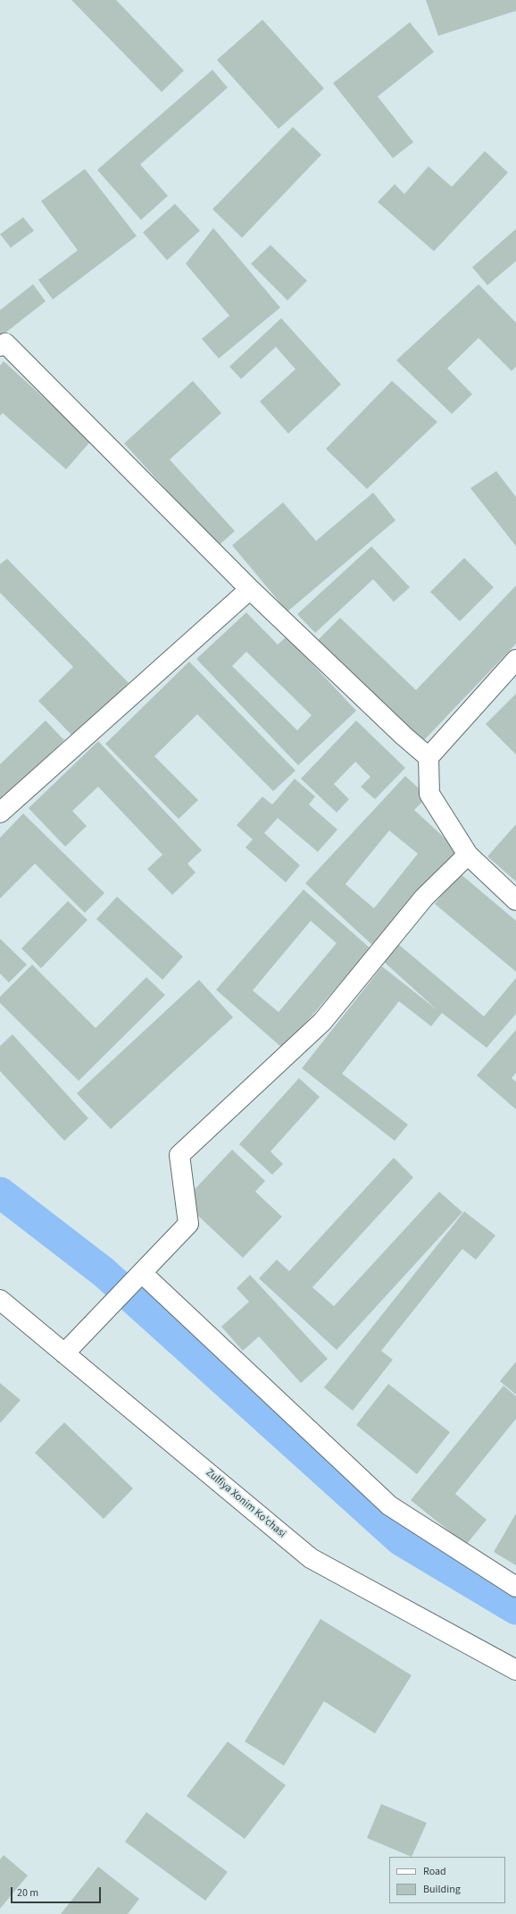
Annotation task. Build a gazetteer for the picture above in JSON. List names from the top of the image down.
{
  "streets": {
    "street": ["Zulfiya Xonim Ko'chasi"]
  },
  "legend": ["Road", "Building"],
  "scale_bar": "20 m"
}
